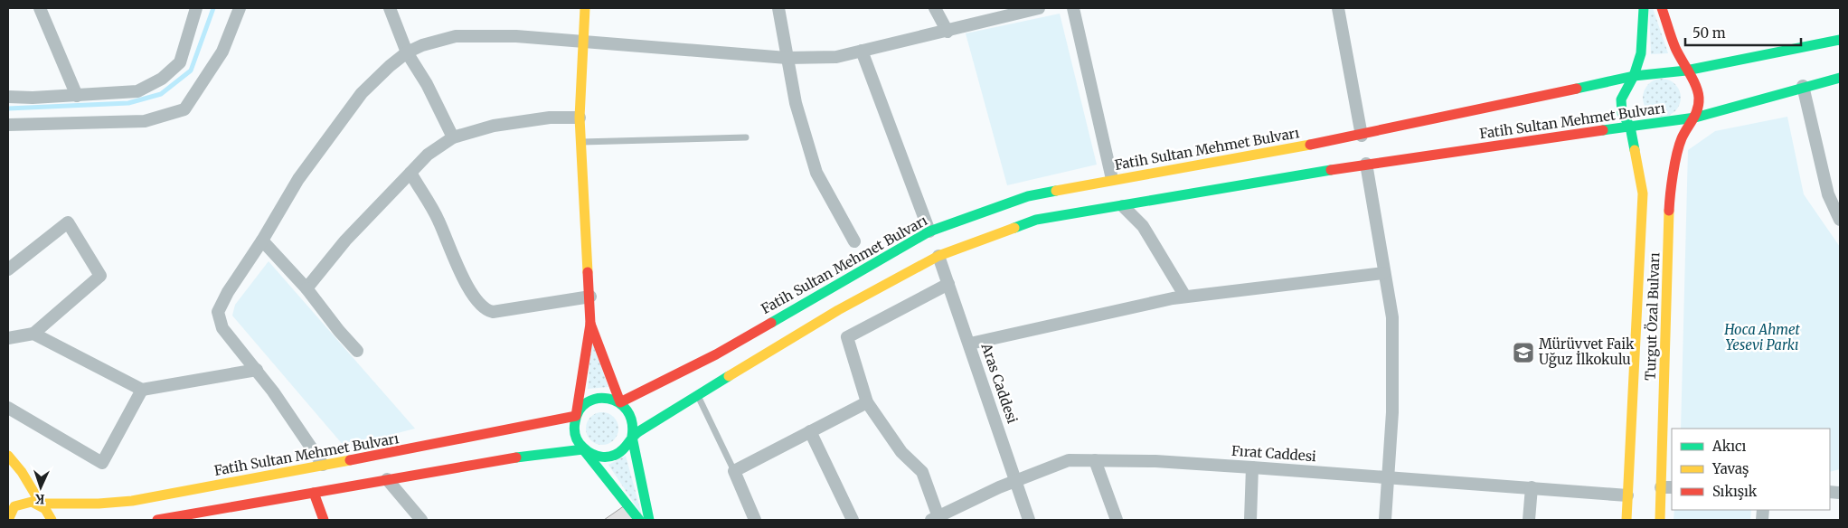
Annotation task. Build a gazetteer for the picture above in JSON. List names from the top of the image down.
{
  "streets": {
    "street": [
      "Fatih Sultan Mehmet Bulvarı",
      "Turgut Özal Bulvarı",
      "Aras Caddesi",
      "Fırat Caddesi"
    ]
  },
  "crossings": [
    ["Fatih Sultan Mehmet Bulvarı", "Turgut Özal Bulvarı"],
    ["Fatih Sultan Mehmet Bulvarı", "Aras Caddesi"],
    ["Turgut Özal Bulvarı", "Fırat Caddesi"],
    ["Aras Caddesi", "Fırat Caddesi"]
  ],
  "parks": ["Hoca Ahmet Yesevi Parkı"],
  "places": {
    "school or university": ["Mürüvvet Faik Uğuz İlkokulu"]
  },
  "legend": ["Akıcı", "Yavaş", "Sıkışık"],
  "scale_bar": "50 m",
  "north": "bottom"
}
